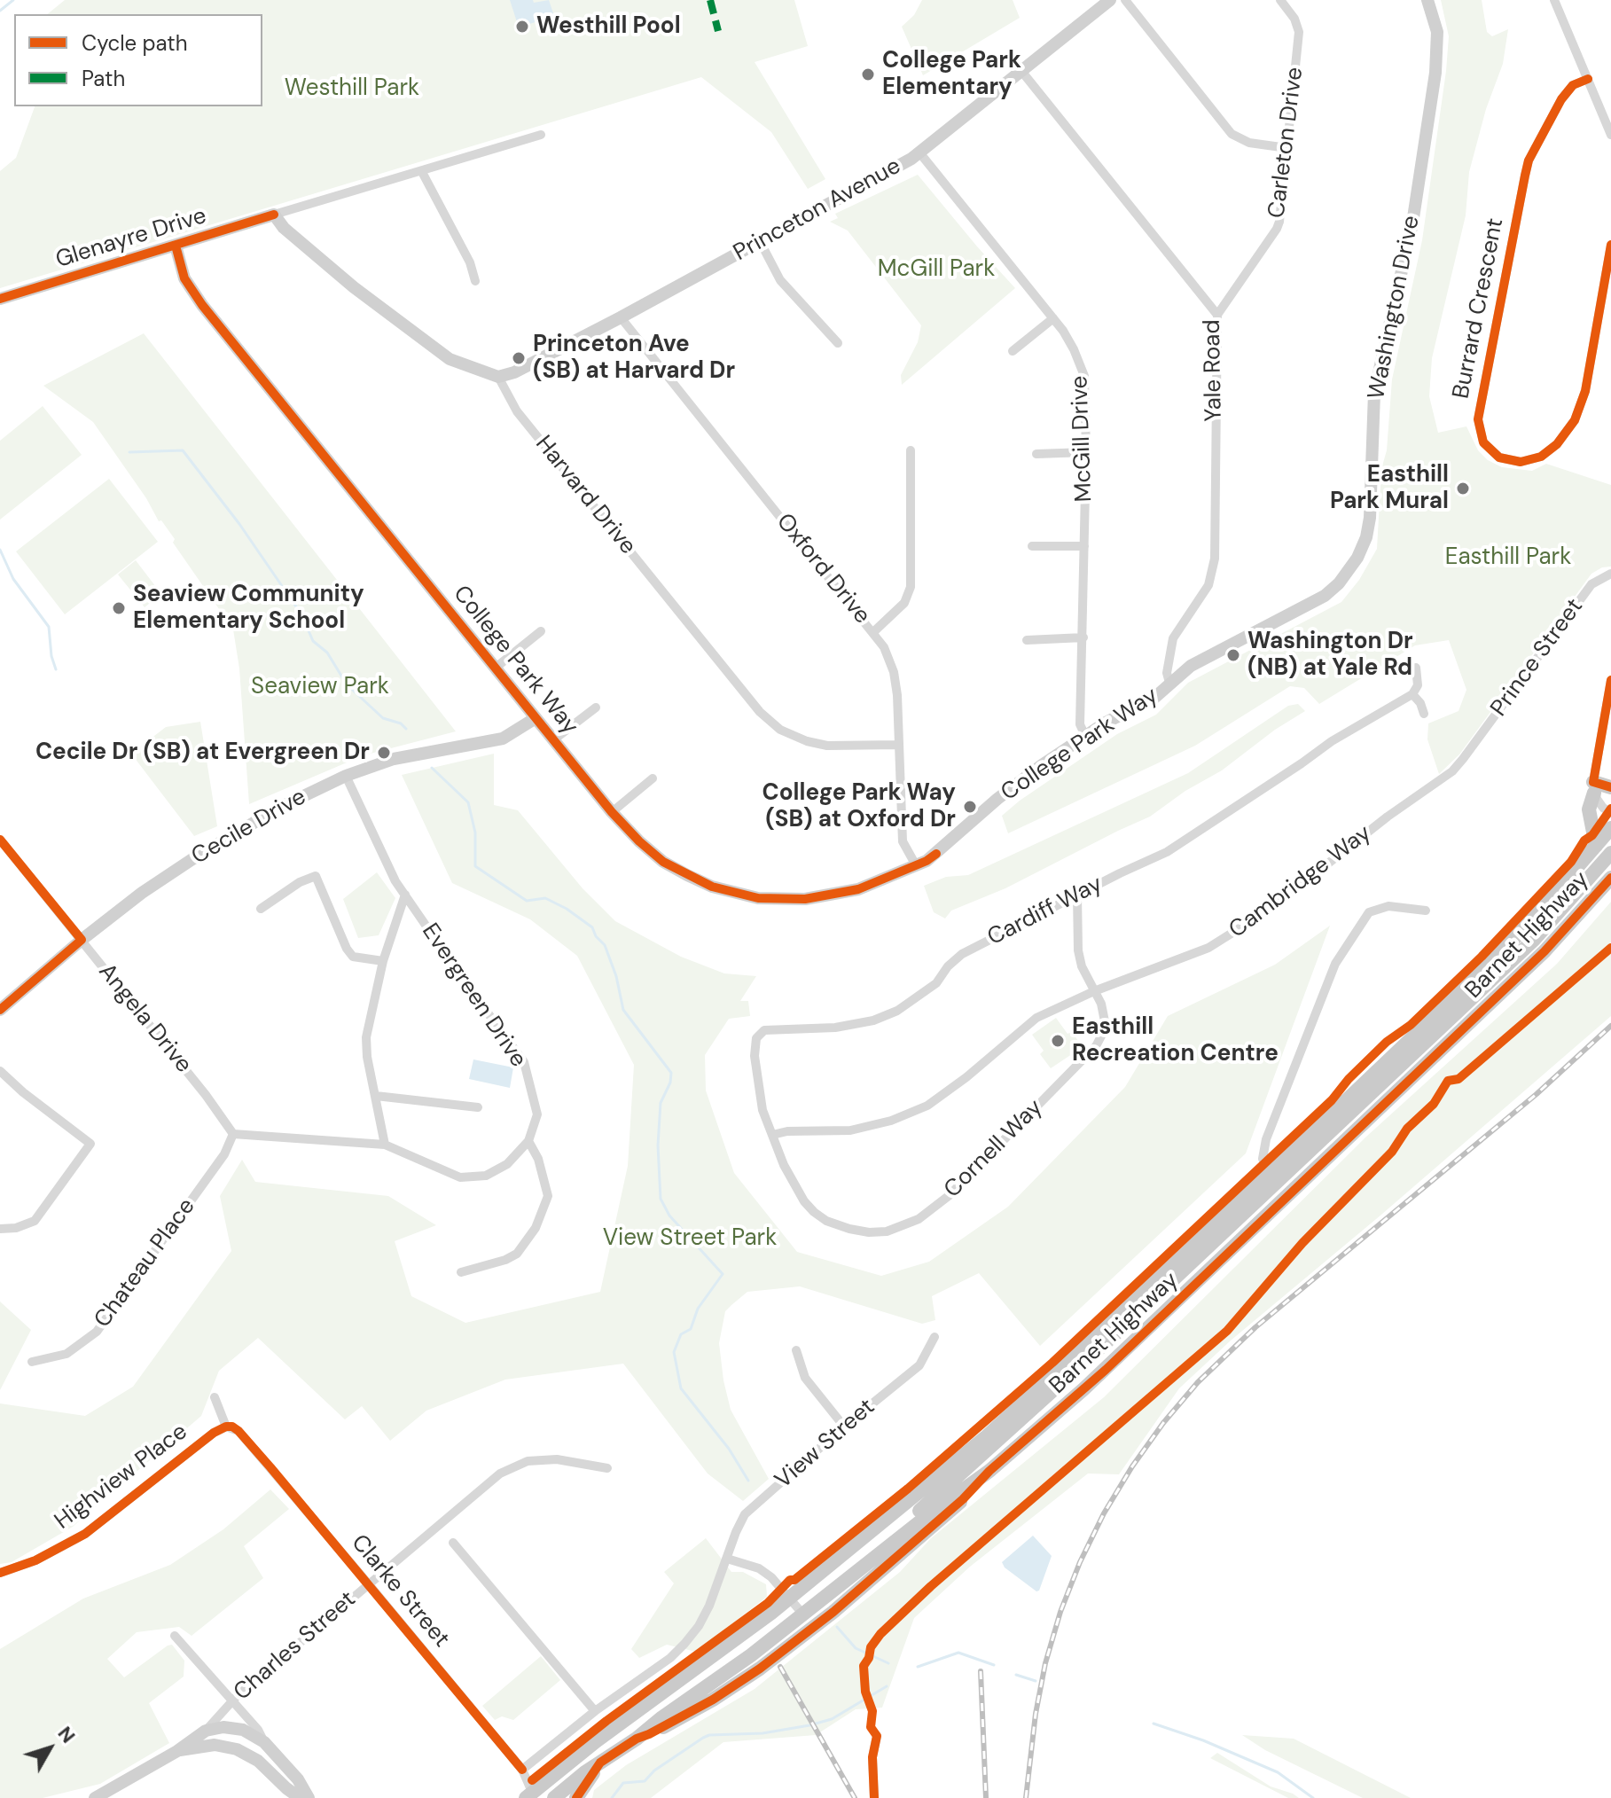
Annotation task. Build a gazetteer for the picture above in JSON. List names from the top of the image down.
{
  "streets": {
    "main road": ["Barnet Highway"],
    "street": [
      "Carleton Drive",
      "Princeton Avenue",
      "Glenayre Drive",
      "Washington Drive",
      "Burrard Crescent",
      "Yale Road",
      "McGill Drive",
      "Harvard Drive",
      "Oxford Drive",
      "Prince Street",
      "College Park Way",
      "Cecile Drive",
      "Cambridge Way",
      "Cardiff Way",
      "Evergreen Drive",
      "Angela Drive",
      "Cornell Way",
      "Chateau Place",
      "View Street",
      "Highview Place",
      "Clarke Street",
      "Charles Street"
    ]
  },
  "crossings": [
    ["Carleton Drive", "Yale Road"],
    ["Princeton Avenue", "Yale Road"],
    ["Princeton Avenue", "McGill Drive"],
    ["Princeton Avenue", "Harvard Drive"],
    ["Princeton Avenue", "Oxford Drive"],
    ["Glenayre Drive", "College Park Way"],
    ["Washington Drive", "Yale Road"],
    ["Washington Drive", "College Park Way"],
    ["Yale Road", "College Park Way"],
    ["McGill Drive", "College Park Way"],
    ["Harvard Drive", "Oxford Drive"],
    ["Oxford Drive", "College Park Way"],
    ["Prince Street", "Cambridge Way"],
    ["College Park Way", "Cecile Drive"],
    ["Cecile Drive", "Evergreen Drive"],
    ["Cecile Drive", "Angela Drive"],
    ["Cambridge Way", "Cardiff Way"],
    ["Cambridge Way", "Cornell Way"],
    ["Cardiff Way", "Cornell Way"],
    ["Barnet Highway", "Clarke Street"],
    ["Angela Drive", "Chateau Place"],
    ["View Street", "Clarke Street"],
    ["Highview Place", "Clarke Street"],
    ["Clarke Street", "Charles Street"]
  ],
  "parks": [
    "Westhill Park",
    "McGill Park",
    "Easthill Park",
    "Seaview Park",
    "View Street Park"
  ],
  "places": [
    "Westhill Pool",
    "College Park Elementary",
    "Princeton Ave (SB) at Harvard Dr",
    "Easthill Park Mural",
    "Seaview Community Elementary School",
    "Washington Dr (NB) at Yale Rd",
    "Cecile Dr (SB) at Evergreen Dr",
    "College Park Way (SB) at Oxford Dr",
    "Easthill Recreation Centre"
  ],
  "legend": ["Cycle path", "Path"],
  "north": "top right"
}
